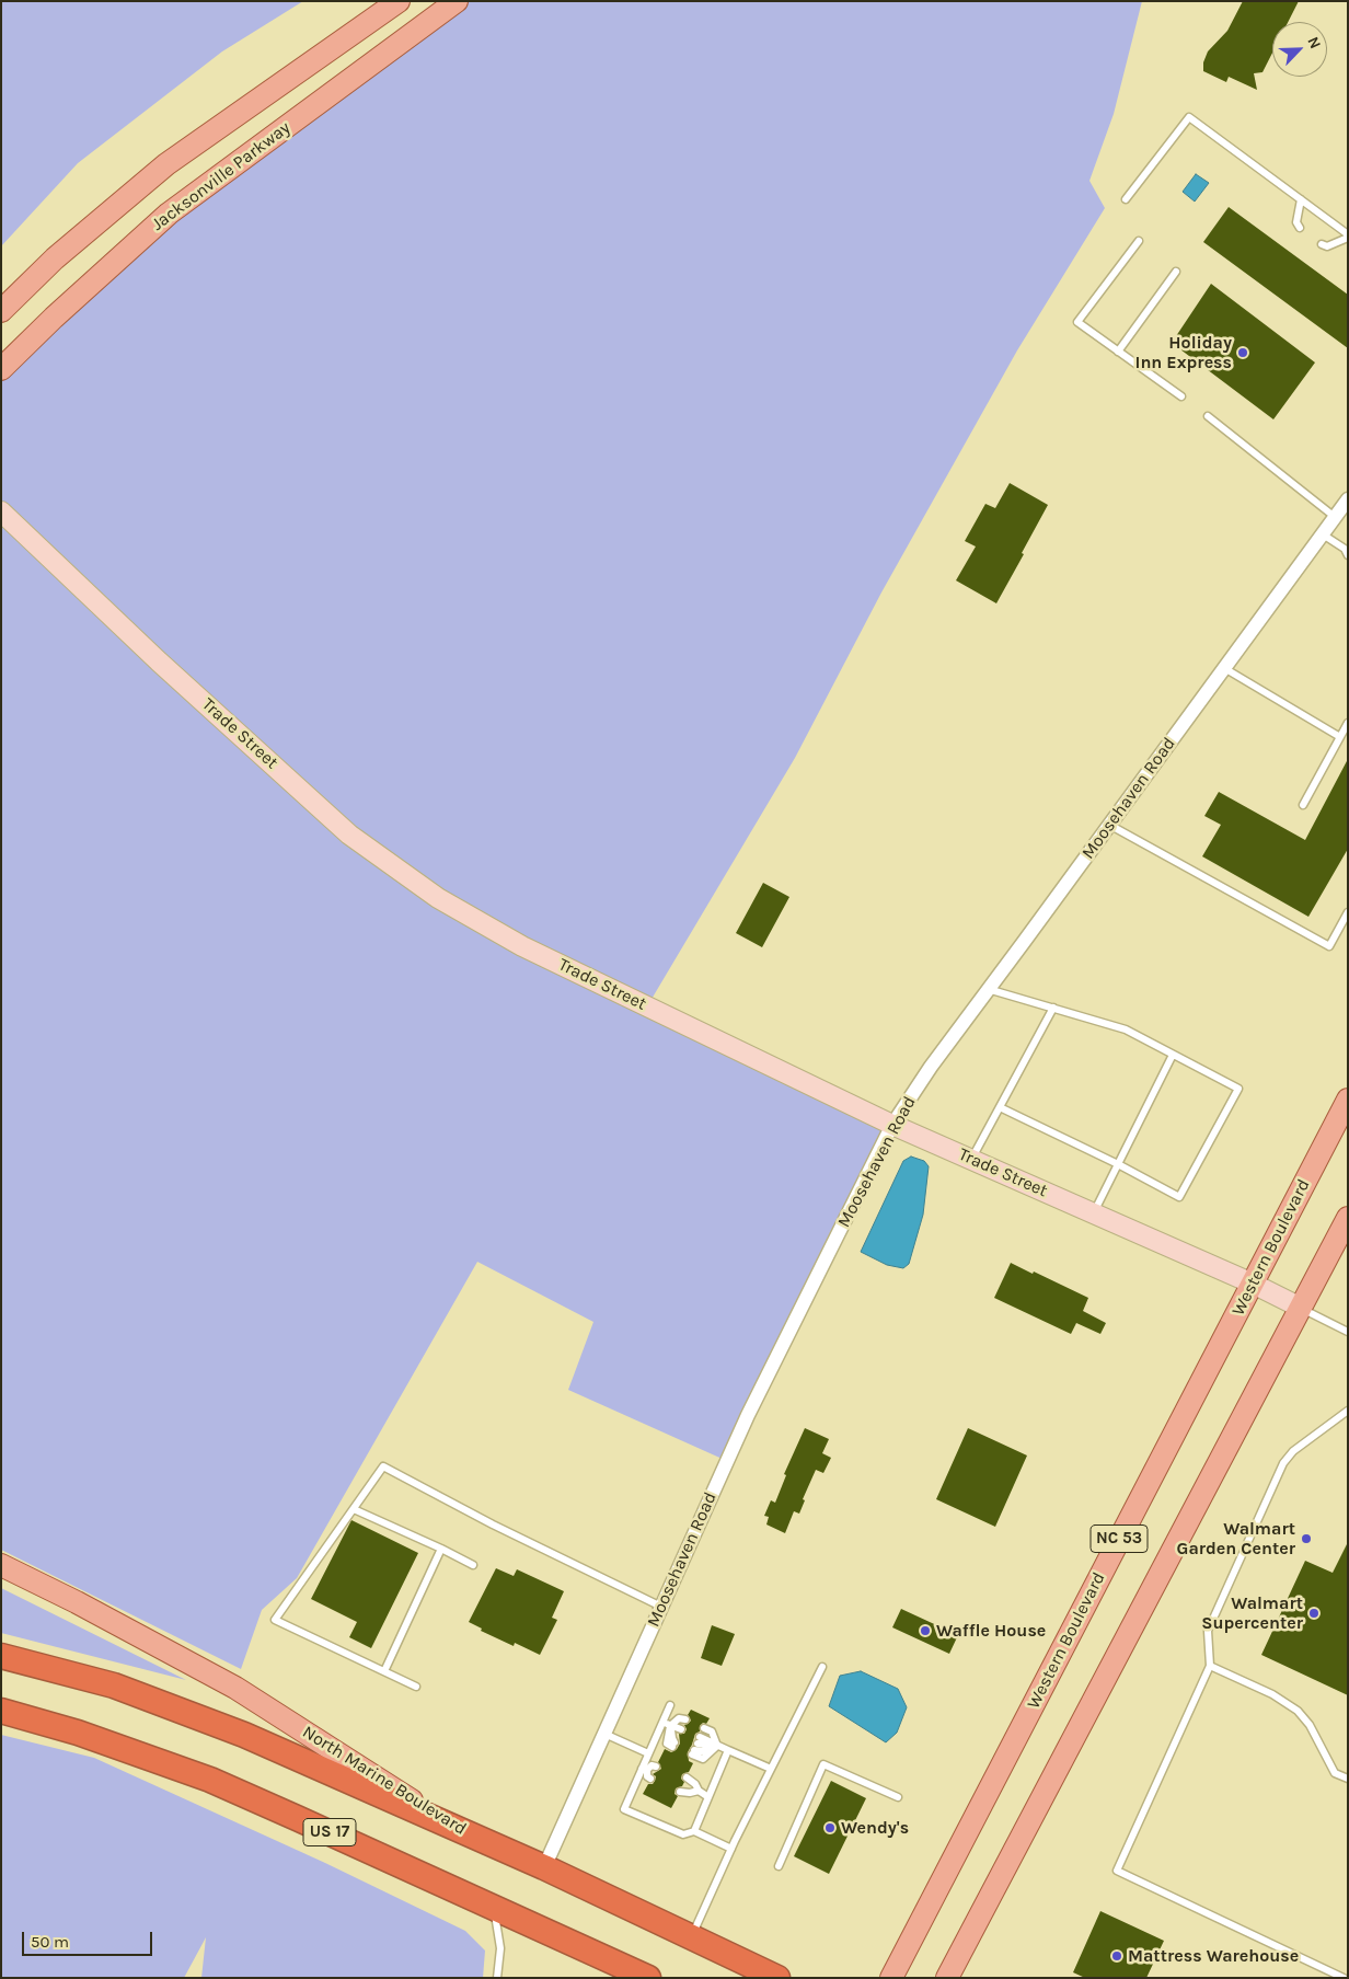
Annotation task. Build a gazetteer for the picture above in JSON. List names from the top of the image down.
{
  "streets": {
    "highway": ["North Marine Boulevard", "US 17"],
    "main road": ["Jacksonville Parkway", "Western Boulevard", "NC 53"],
    "street": ["Trade Street", "Moosehaven Road"]
  },
  "crossings": [
    ["Trade Street", "Moosehaven Road"],
    ["Trade Street", "Western Boulevard"],
    ["Trade Street", "NC 53"],
    ["Moosehaven Road", "North Marine Boulevard"]
  ],
  "places": [
    "Holiday Inn Express",
    "Walmart Garden Center",
    "Walmart Supercenter",
    "Waffle House",
    "Wendy's",
    "Mattress Warehouse"
  ],
  "scale_bar": "50 m",
  "north": "top right"
}
